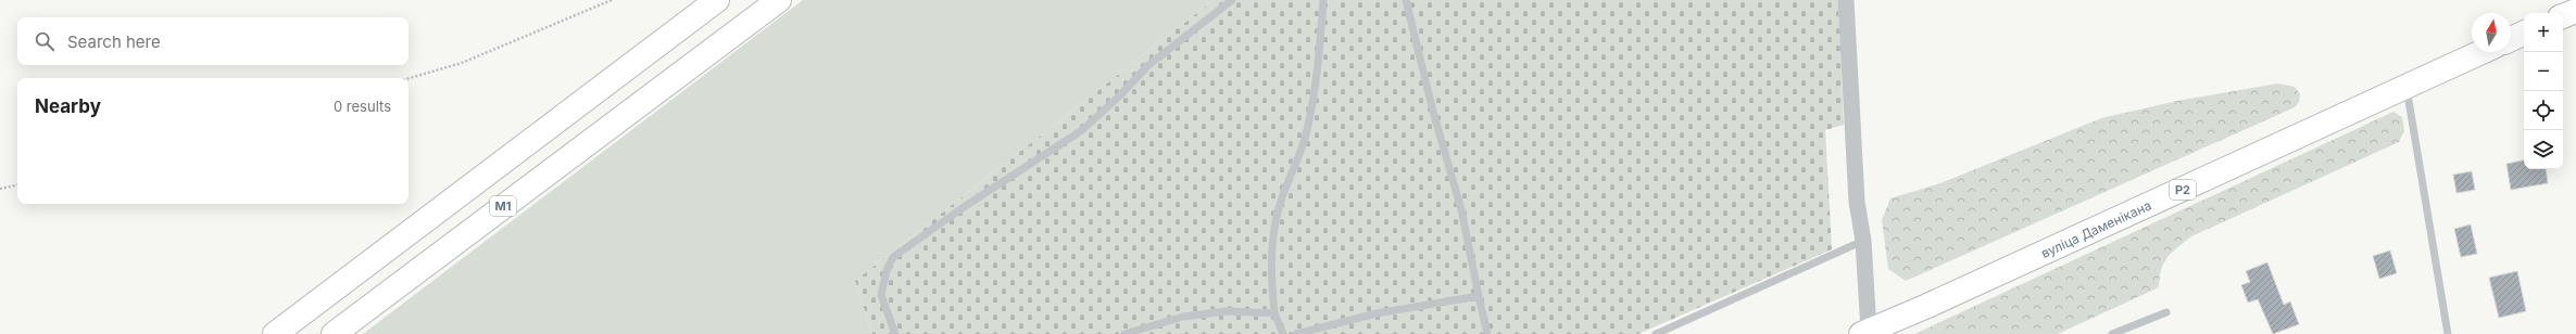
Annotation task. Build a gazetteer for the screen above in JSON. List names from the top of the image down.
{
  "streets": {
    "main road": ["Р2", "М1", "вуліца Даменікана"]
  },
  "north": "top",
  "page": {
    "map_buttons": ["+", "−"],
    "search": "Search here",
    "heading": ["Nearby", "0 results"]
  }
}
